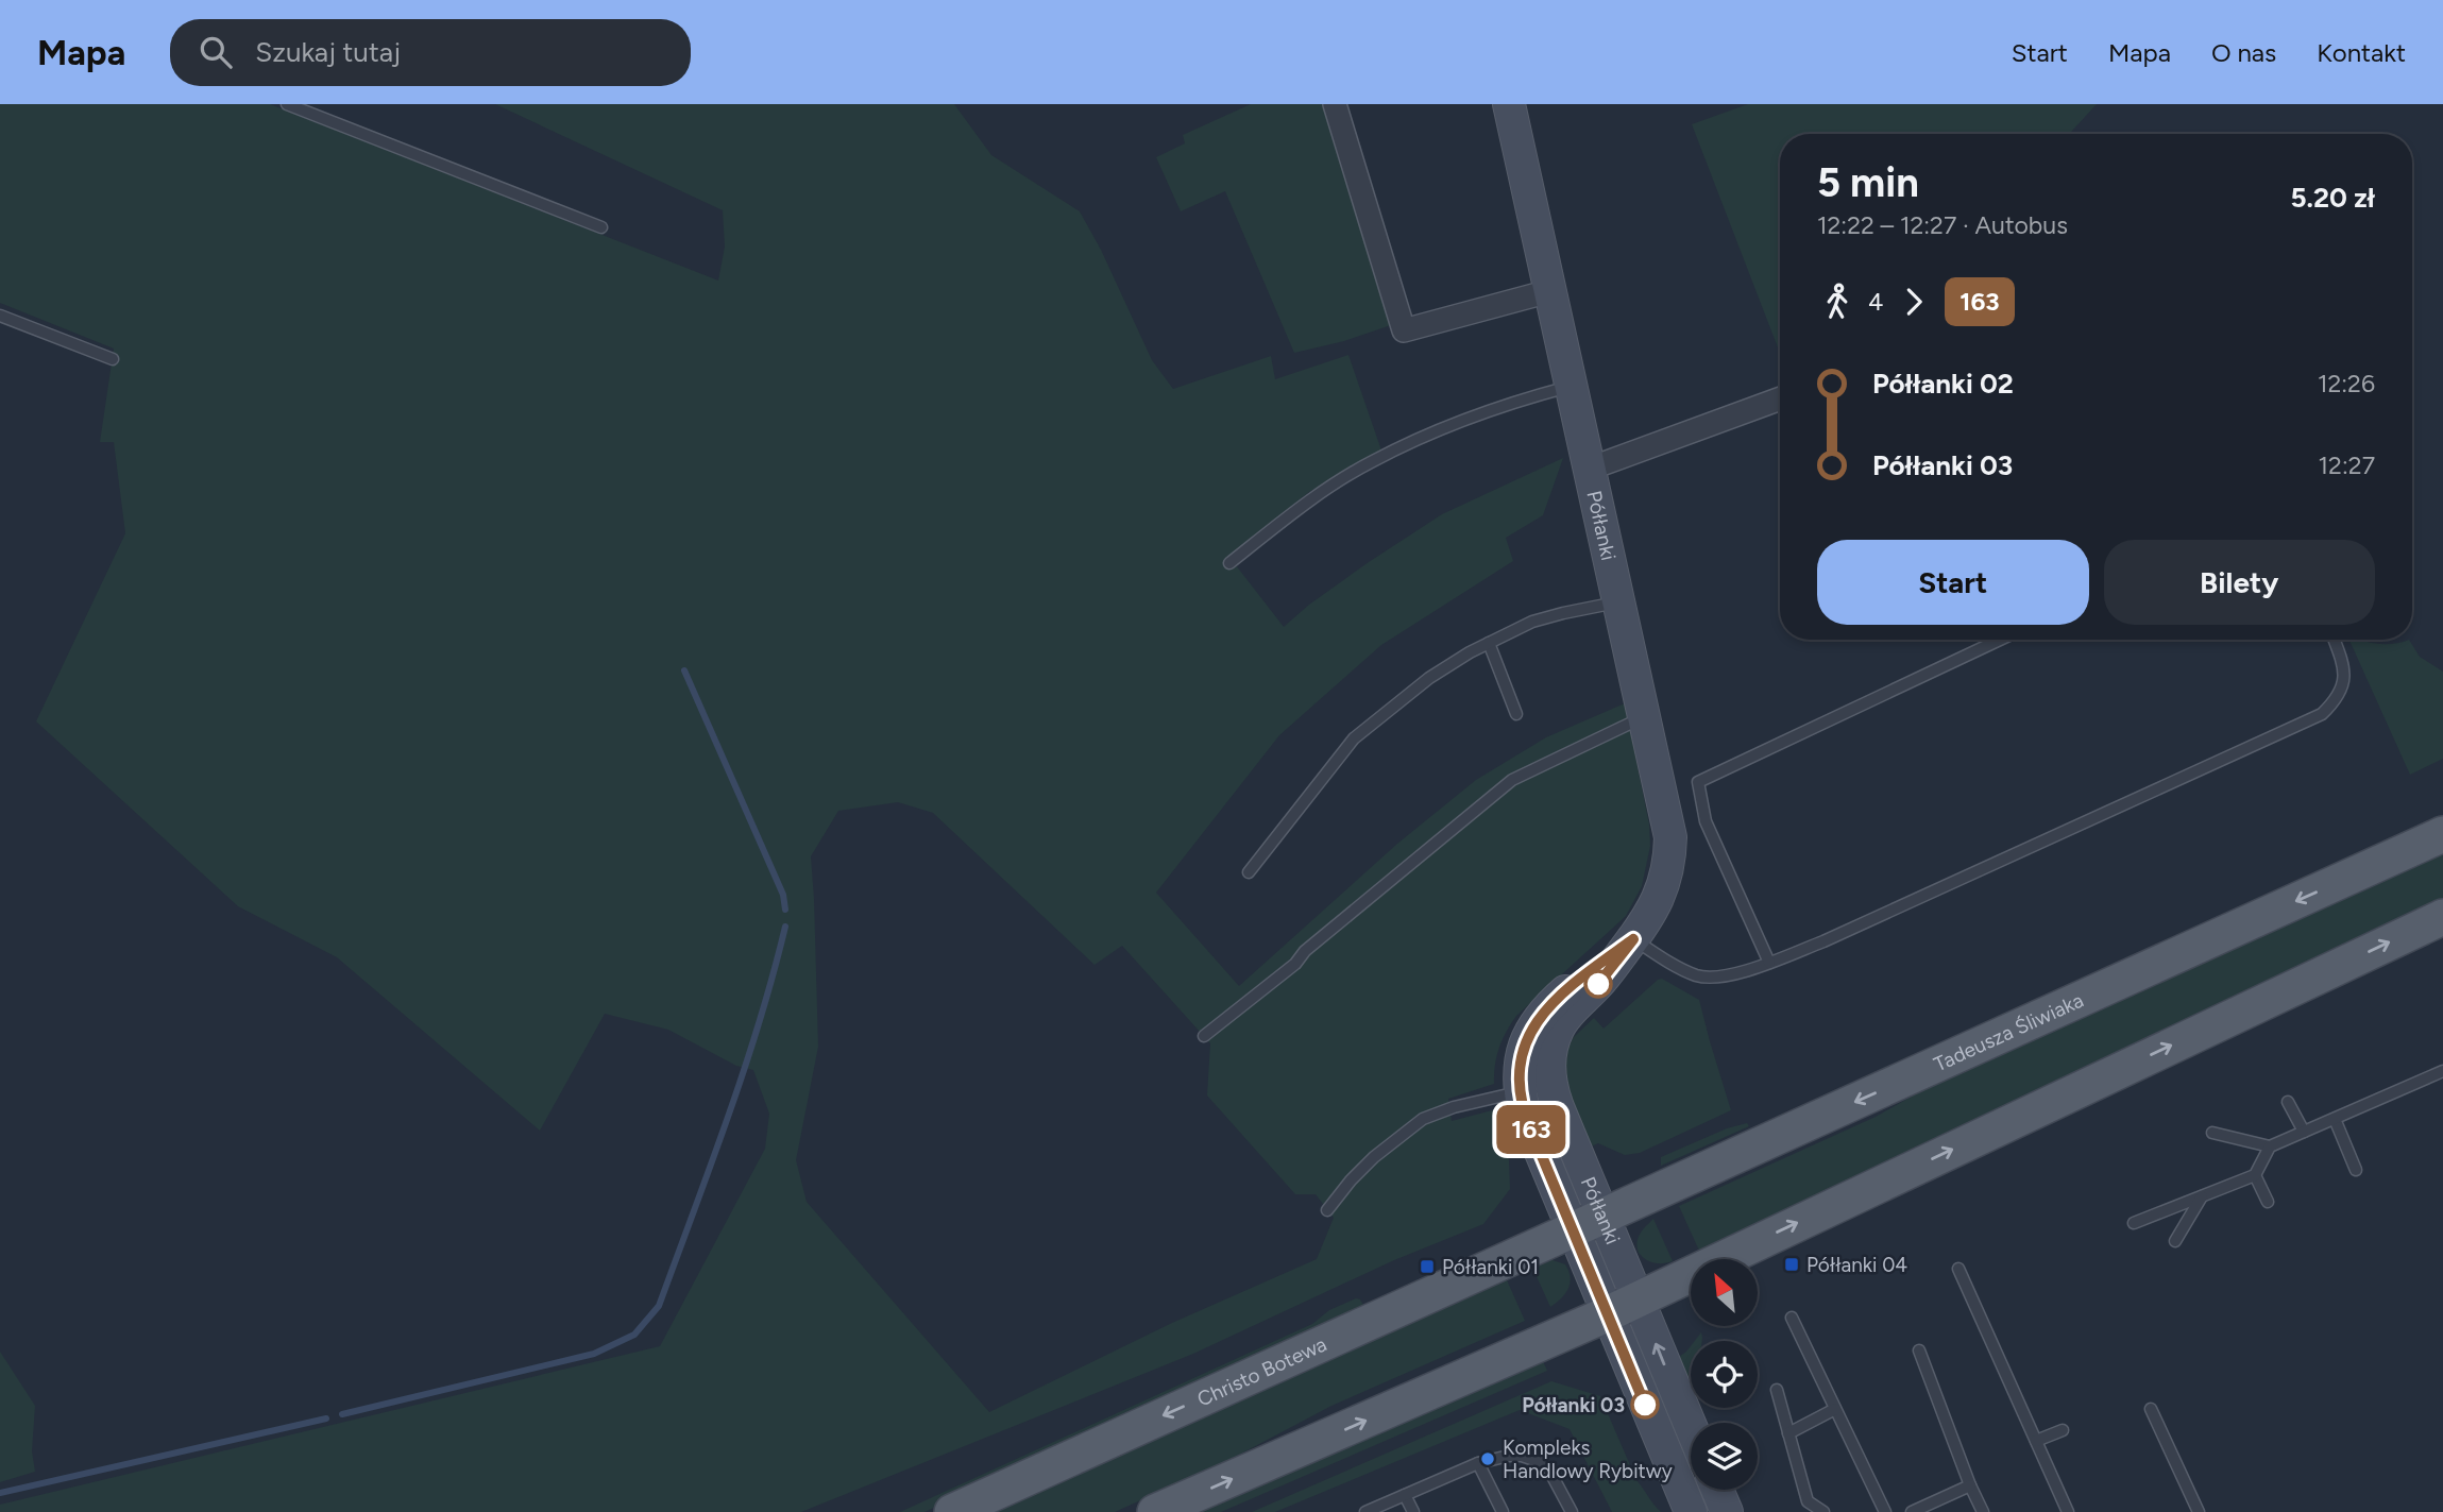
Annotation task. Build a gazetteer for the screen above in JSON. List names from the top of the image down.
{
  "streets": {
    "main road": ["Tadeusza Śliwiaka", "Christo Botewa"],
    "street": ["Półłanki"]
  },
  "crossings": [
    ["Półłanki", "Tadeusza Śliwiaka"],
    ["Półłanki", "Christo Botewa"],
    ["Tadeusza Śliwiaka", "Christo Botewa"]
  ],
  "places": {
    "transit": ["Półłanki 04", "Półłanki 01"],
    "other": ["Półłanki 03", "Kompleks Handlowy Rybitwy"]
  },
  "lines": ["bus line 163"],
  "north": "top left",
  "page": {
    "header": "Mapa",
    "search": "Szukaj tutaj",
    "nav": [
      "Start",
      "Mapa",
      "O nas",
      "Kontakt"
    ],
    "on_map": "163",
    "heading": ["5 min", "12:22 – 12:27 · Autobus", "5.20 zł"],
    "legs": ["4", "163"],
    "list": [
      {
        "name": "Półłanki 02",
        "value": "12:26"
      },
      {
        "name": "Półłanki 03",
        "value": "12:27"
      }
    ],
    "buttons": ["Start", "Bilety"]
  }
}
